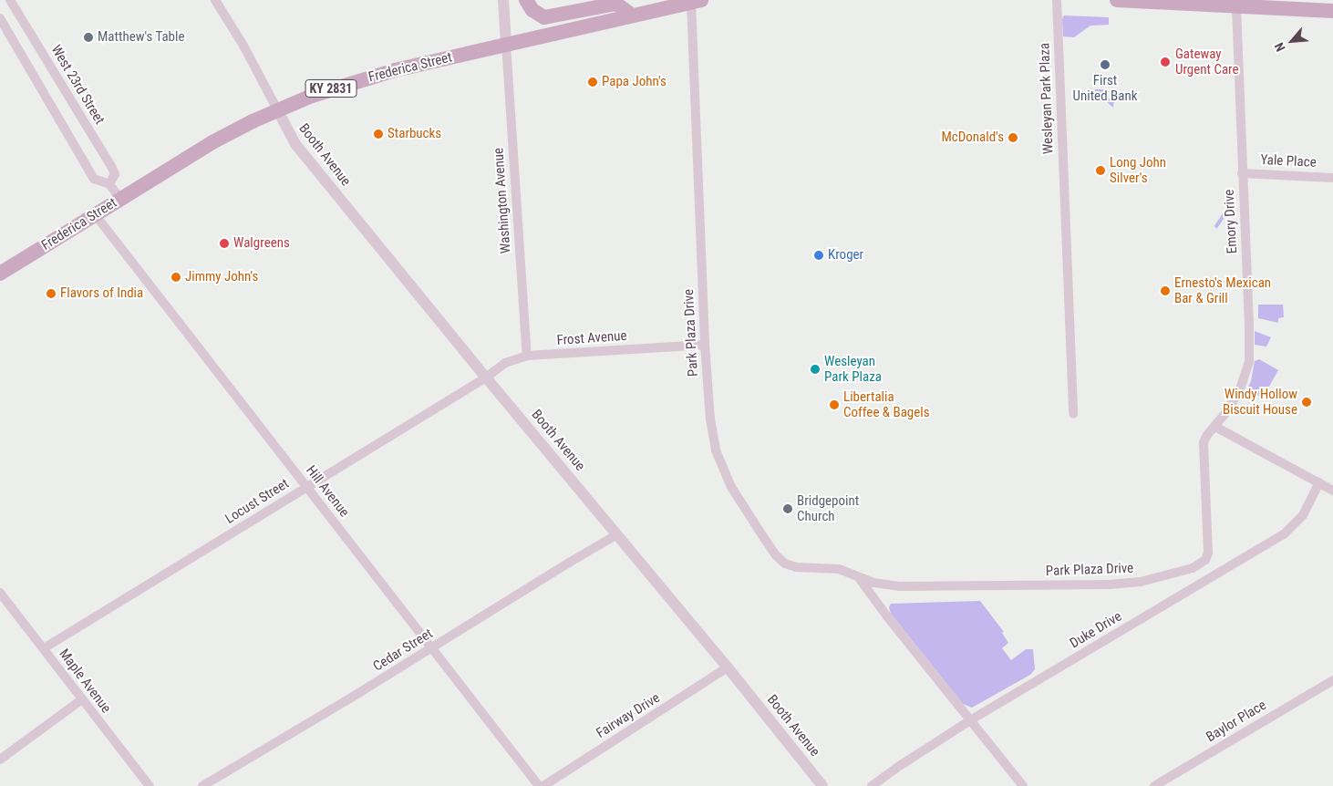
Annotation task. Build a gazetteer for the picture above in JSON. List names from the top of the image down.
{
  "streets": {
    "main road": ["Frederica Street", "KY 2831"],
    "street": [
      "West 23rd Street",
      "Wesleyan Park Plaza",
      "Booth Avenue",
      "Yale Place",
      "Washington Avenue",
      "Emory Drive",
      "Park Plaza Drive",
      "Frost Avenue",
      "Hill Avenue",
      "Locust Street",
      "Duke Drive",
      "Cedar Street",
      "Maple Avenue",
      "Fairway Drive",
      "Baylor Place"
    ]
  },
  "crossings": [
    ["Frederica Street", "Booth Avenue"],
    ["Frederica Street", "Washington Avenue"],
    ["Frederica Street", "Park Plaza Drive"],
    ["Frederica Street", "Hill Avenue"],
    ["Booth Avenue", "Frost Avenue"],
    ["Booth Avenue", "Locust Street"],
    ["Booth Avenue", "Cedar Street"],
    ["Booth Avenue", "Fairway Drive"],
    ["Yale Place", "Emory Drive"],
    ["Washington Avenue", "Frost Avenue"],
    ["Emory Drive", "Park Plaza Drive"],
    ["Park Plaza Drive", "Frost Avenue"],
    ["Park Plaza Drive", "Duke Drive"],
    ["Frost Avenue", "Locust Street"],
    ["Hill Avenue", "Locust Street"],
    ["Hill Avenue", "Cedar Street"],
    ["Locust Street", "Maple Avenue"]
  ],
  "places": [
    "Matthew's Table",
    "Gateway Urgent Care",
    "First United Bank",
    "Papa John's",
    "Starbucks",
    "McDonald's",
    "Long John Silver's",
    "Walgreens",
    "Kroger",
    "Jimmy John's",
    "Ernesto's Mexican Bar & Grill",
    "Flavors of India",
    "Wesleyan Park Plaza",
    "Windy Hollow Biscuit House",
    "Libertalia Coffee & Bagels",
    "Bridgepoint Church"
  ],
  "north": "bottom left"
}
